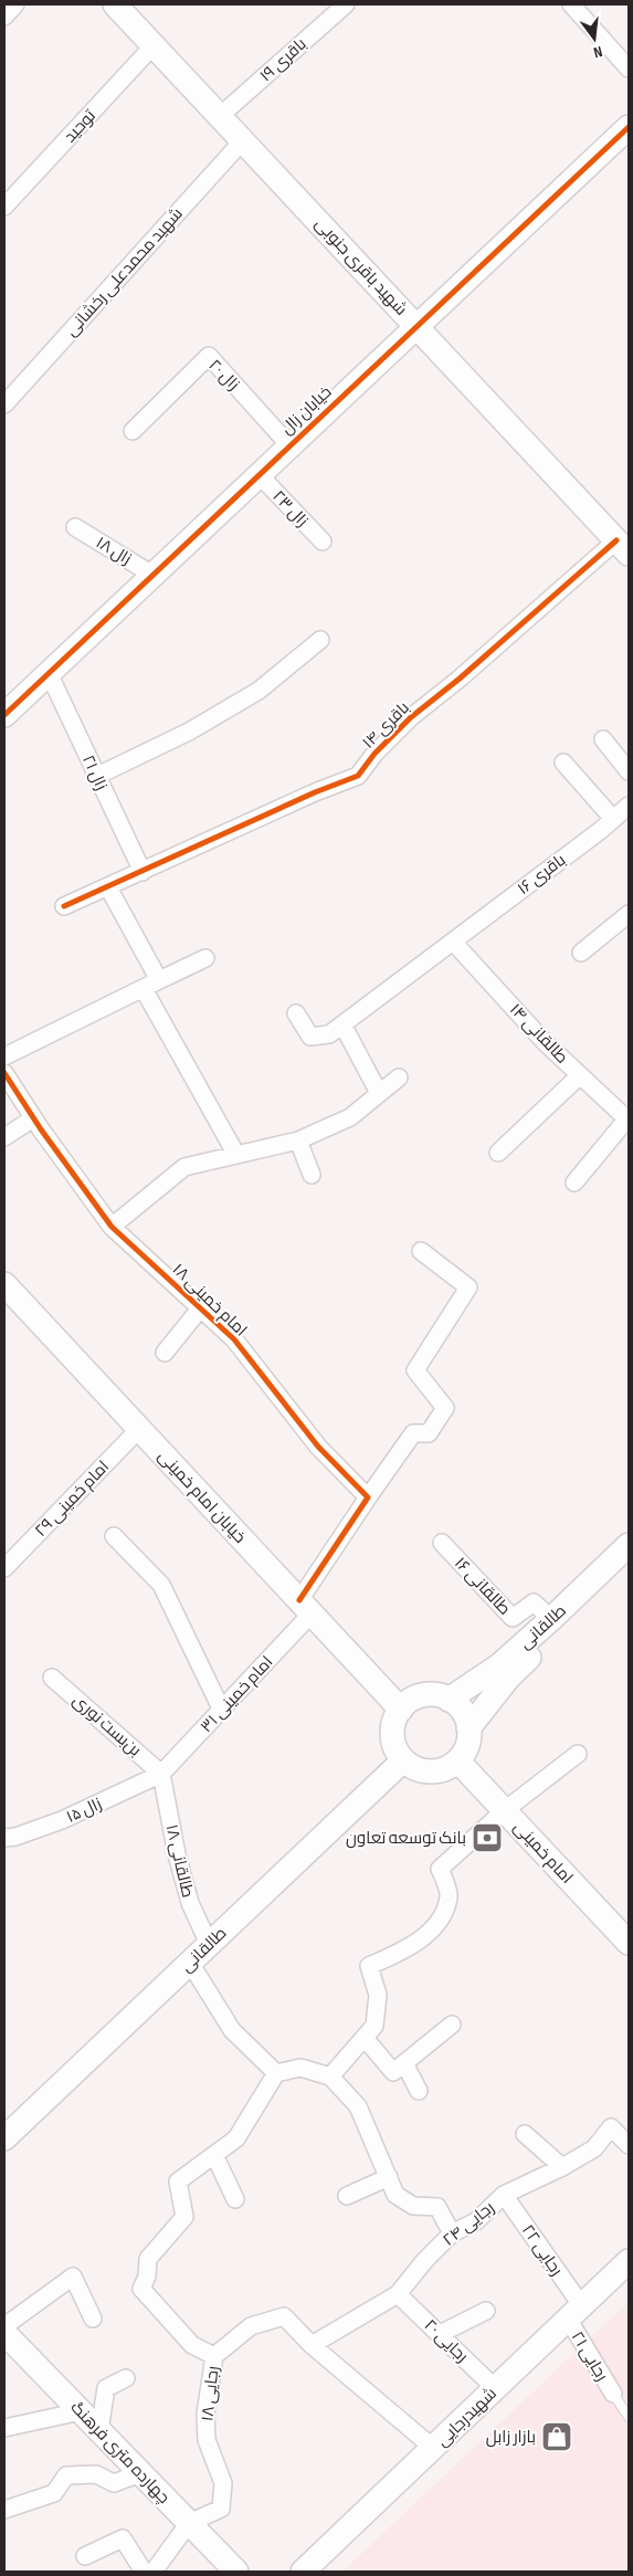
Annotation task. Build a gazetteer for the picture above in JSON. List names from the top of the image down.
{
  "streets": {
    "main road": [
      "شهید باقری جنوبی",
      "خیابان زال",
      "خیابان امام خمینی",
      "طالقانی",
      "امام خمینی",
      "شهیدرجایی",
      "چهارده متری فرهنگ"
    ],
    "street": [
      "باقری ۱۹",
      "توحید",
      "شهید محمدعلی رخشانی",
      "زال ۲۰",
      "زال ۲۳",
      "زال ۱۸",
      "باقری ۱۴",
      "زال ۲۱",
      "باقری ۱۶",
      "طالقانی ۱۴",
      "امام خمینی ۱۸",
      "امام خمینی ۲۹",
      "طالقانی ۱۶",
      "امام خمینی ۳۱",
      "بن‌بست نوری",
      "زال ۱۵",
      "طالقانی ۱۸",
      "رجایی ۲۴",
      "رجایی ۲۲",
      "رجایی ۲۰",
      "رجایی ۲۱",
      "رجایی ۱۸"
    ]
  },
  "crossings": [
    ["باقری ۱۹", "شهید باقری جنوبی"],
    ["توحید", "شهید باقری جنوبی"],
    ["شهید باقری جنوبی", "شهید محمدعلی رخشانی"],
    ["شهید باقری جنوبی", "خیابان زال"],
    ["شهید باقری جنوبی", "باقری ۱۴"],
    ["زال ۲۰", "خیابان زال"],
    ["خیابان زال", "زال ۲۳"],
    ["خیابان زال", "زال ۱۸"],
    ["خیابان زال", "زال ۲۱"],
    ["باقری ۱۴", "زال ۲۱"],
    ["باقری ۱۶", "طالقانی ۱۴"],
    ["خیابان امام خمینی", "امام خمینی ۲۹"],
    ["خیابان امام خمینی", "طالقانی"],
    ["خیابان امام خمینی", "امام خمینی ۳۱"],
    ["خیابان امام خمینی", "امام خمینی"],
    ["طالقانی ۱۶", "طالقانی"],
    ["طالقانی", "امام خمینی"],
    ["طالقانی", "طالقانی ۱۸"],
    ["امام خمینی ۳۱", "بن‌بست نوری"],
    ["امام خمینی ۳۱", "زال ۱۵"],
    ["امام خمینی ۳۱", "طالقانی ۱۸"],
    ["بن‌بست نوری", "زال ۱۵"],
    ["بن‌بست نوری", "طالقانی ۱۸"],
    ["زال ۱۵", "طالقانی ۱۸"],
    ["رجایی ۲۴", "رجایی ۲۲"],
    ["رجایی ۲۴", "رجایی ۲۰"],
    ["رجایی ۲۴", "رجایی ۱۸"],
    ["رجایی ۲۲", "رجایی ۲۱"],
    ["رجایی ۲۲", "شهیدرجایی"],
    ["رجایی ۲۰", "شهیدرجایی"],
    ["رجایی ۲۱", "شهیدرجایی"],
    ["رجایی ۱۸", "شهیدرجایی"],
    ["رجایی ۱۸", "چهارده متری فرهنگ"]
  ],
  "places": {
    "bank": ["بانک توسعه تعاون"],
    "shop": ["بازار زابل"]
  },
  "north": "bottom"
}
